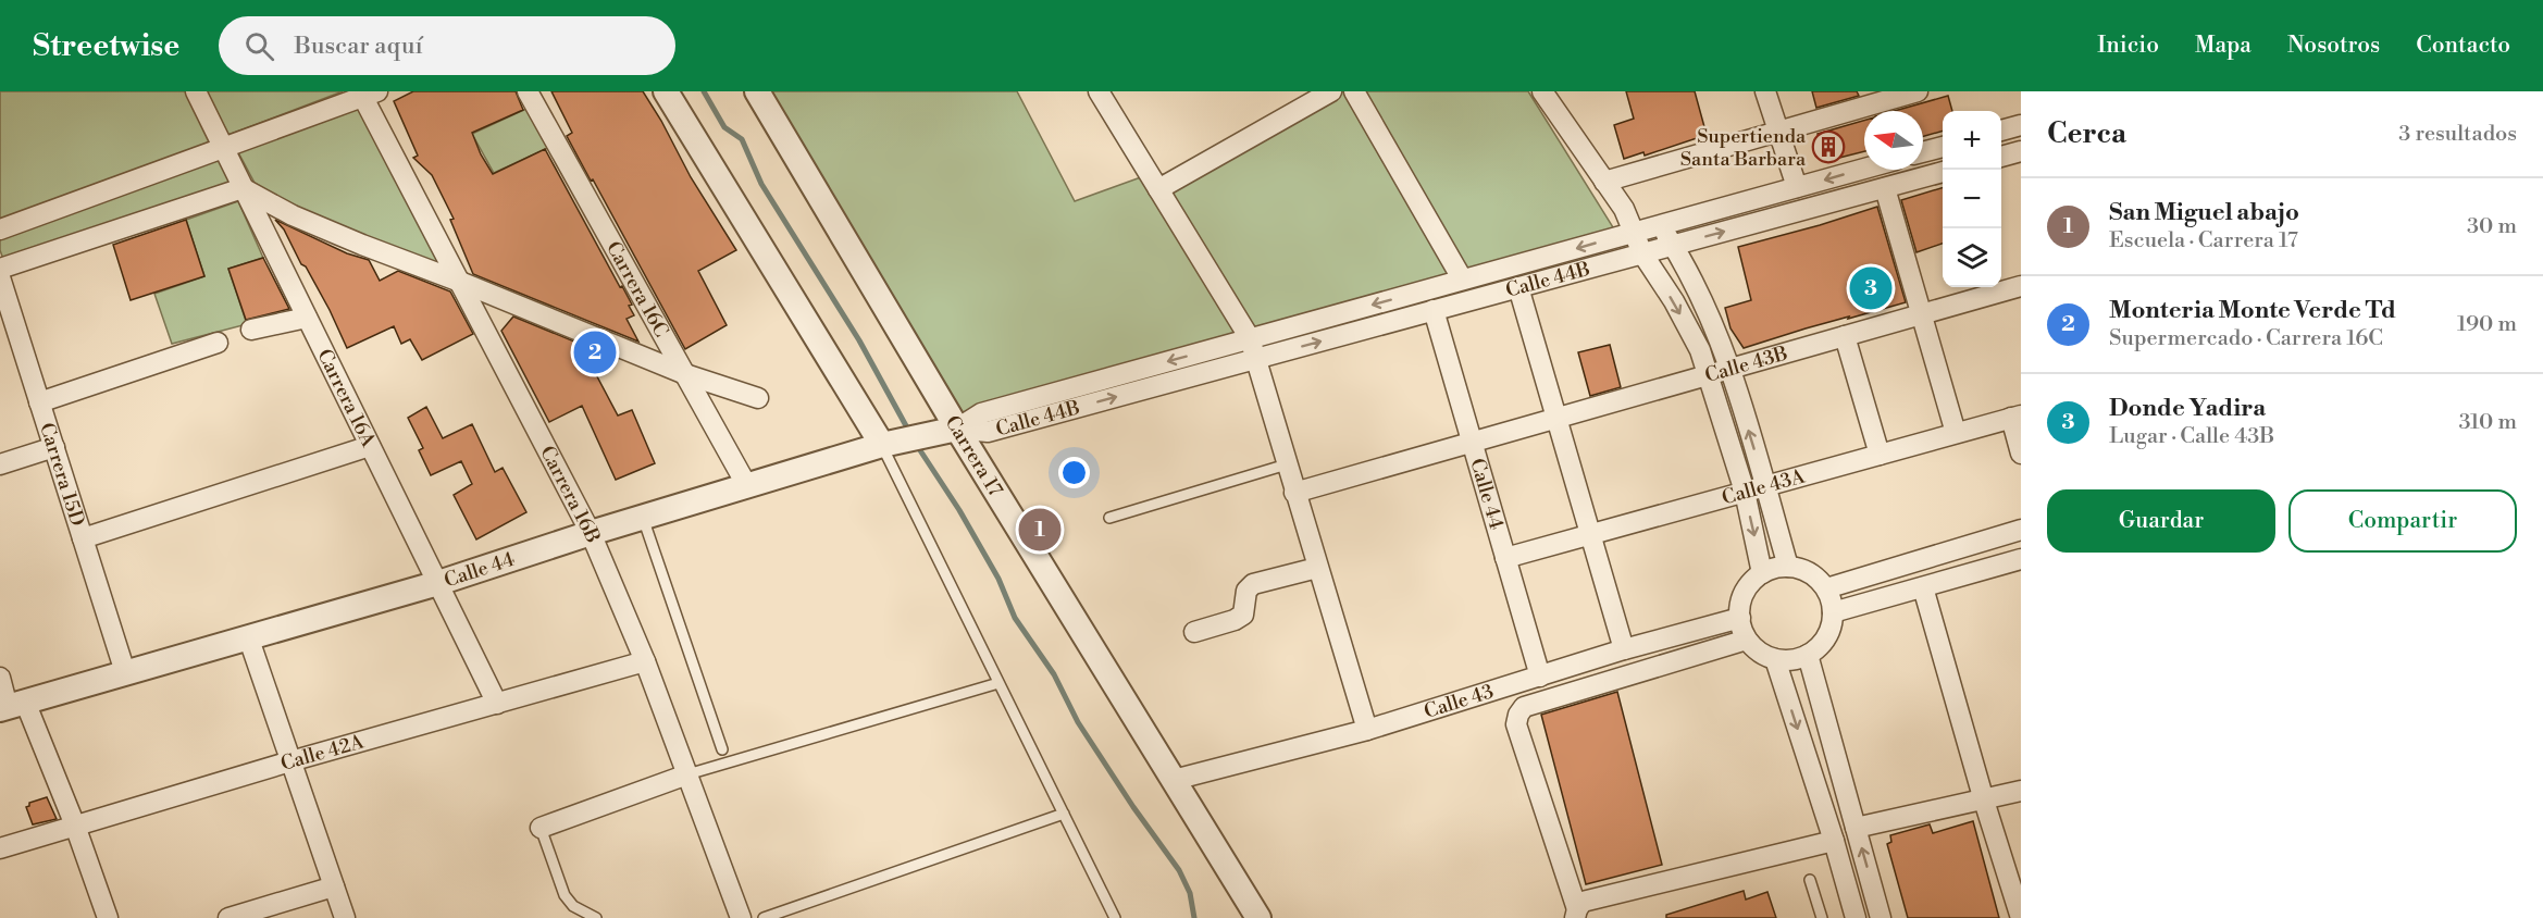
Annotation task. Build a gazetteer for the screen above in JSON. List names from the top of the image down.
{
  "streets": {
    "street": [
      "Calle 44B",
      "Carrera 16C",
      "Calle 43B",
      "Carrera 16A",
      "Carrera 17",
      "Carrera 15D",
      "Calle 43A",
      "Calle 44",
      "Carrera 16B",
      "Calle 43",
      "Calle 42A"
    ]
  },
  "crossings": [
    ["Calle 44B", "Carrera 17"],
    ["Calle 44B", "Calle 44"],
    ["Carrera 16C", "Calle 44"],
    ["Calle 43B", "Calle 44"],
    ["Carrera 16A", "Calle 44"],
    ["Carrera 16A", "Calle 42A"],
    ["Carrera 17", "Calle 44"],
    ["Carrera 17", "Calle 43"],
    ["Carrera 15D", "Calle 44"],
    ["Calle 43A", "Calle 44"],
    ["Calle 44", "Carrera 16B"],
    ["Calle 44", "Calle 43"],
    ["Carrera 16B", "Calle 42A"]
  ],
  "places": {
    "building": ["Supertienda Santa Barbara"]
  },
  "north": "left",
  "page": {
    "header": "Streetwise",
    "search": "Buscar aquí",
    "nav": [
      "Inicio",
      "Mapa",
      "Nosotros",
      "Contacto"
    ],
    "heading": ["Cerca", "3 resultados"],
    "map_buttons": ["+", "−"],
    "list": [
      {
        "mark": "1",
        "name": "San Miguel abajo",
        "note": "Escuela · Carrera 17",
        "value": "30 m"
      },
      {
        "mark": "2",
        "name": "Monteria Monte Verde Td",
        "note": "Supermercado · Carrera 16C",
        "value": "190 m"
      },
      {
        "mark": "3",
        "name": "Donde Yadira",
        "note": "Lugar · Calle 43B",
        "value": "310 m"
      }
    ],
    "pins": ["3", "2", "1"],
    "buttons": ["Guardar", "Compartir"]
  }
}
